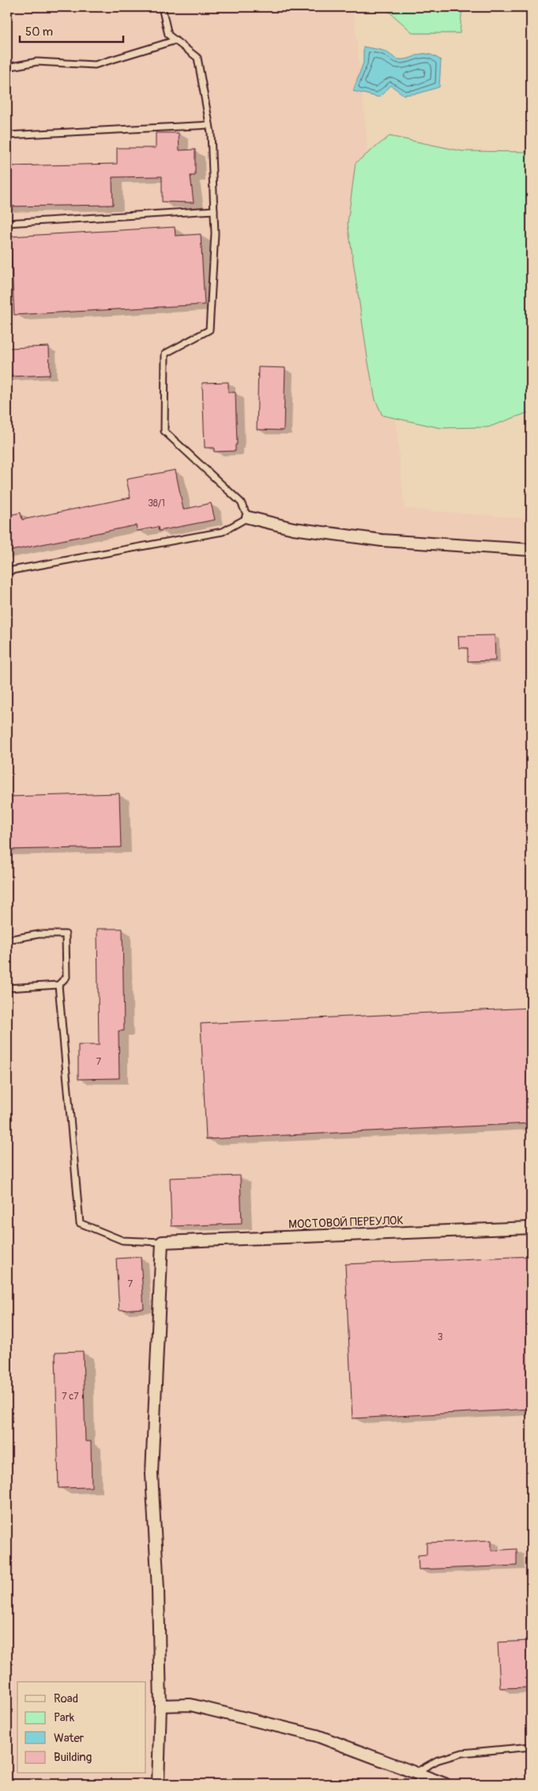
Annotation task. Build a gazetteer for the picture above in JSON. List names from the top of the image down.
{
  "streets": {
    "street": ["МОСТОВОЙ ПЕРЕУЛОК"]
  },
  "house_numbers": [
    "38/1",
    "7",
    "7",
    "3",
    "7 с7"
  ],
  "legend": [
    "Road",
    "Park",
    "Water",
    "Building"
  ],
  "scale_bar": "50 m"
}
